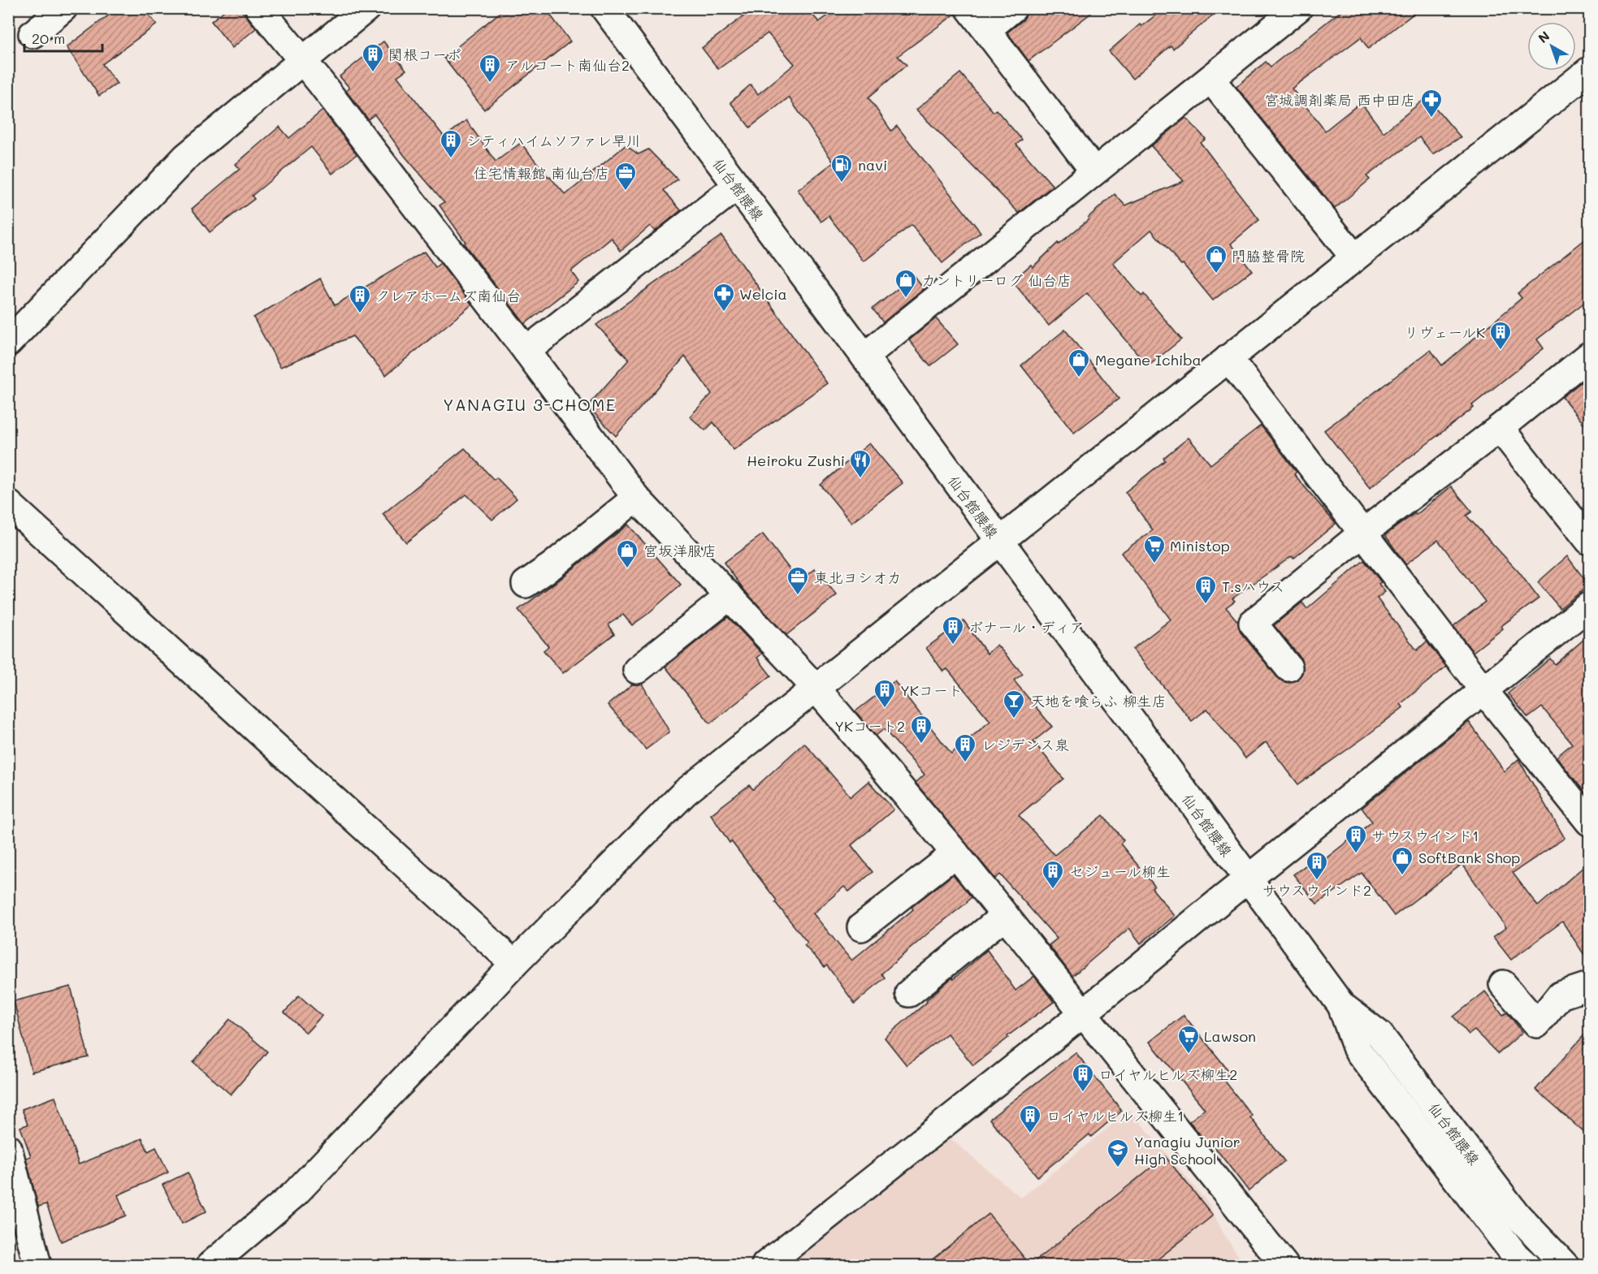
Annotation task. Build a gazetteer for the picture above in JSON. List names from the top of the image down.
{
  "streets": {
    "street": ["仙台館腰線"]
  },
  "districts": ["YANAGIU 3-CHOME"],
  "places": {
    "building": [
      "関根コーポ",
      "アルコート南仙台2",
      "シティハイムソファレ早川",
      "クレアホームズ南仙台",
      "リヴェールK",
      "T.sハウス",
      "ボナール・ディア",
      "YKコート",
      "YKコート2",
      "レジデンス泉",
      "サウスウインド1",
      "サウスウインド2",
      "セジュール柳生",
      "ロイヤルヒルズ柳生2",
      "ロイヤルヒルズ柳生1"
    ],
    "pharmacy": ["宮城調剤薬局 西中田店", "Welcia"],
    "fuel station": ["navi"],
    "office": ["住宅情報館 南仙台店", "東北ヨシオカ"],
    "shop": [
      "門脇整骨院",
      "カントリーログ 仙台店",
      "Megane Ichiba",
      "宮坂洋服店",
      "SoftBank Shop"
    ],
    "restaurant": ["Heiroku Zushi"],
    "supermarket": ["Ministop", "Lawson"],
    "bar": ["天地を喰らふ 柳生店"],
    "school or university": ["Yanagiu Junior High School"]
  },
  "scale_bar": "20 m",
  "north": "top left"
}
